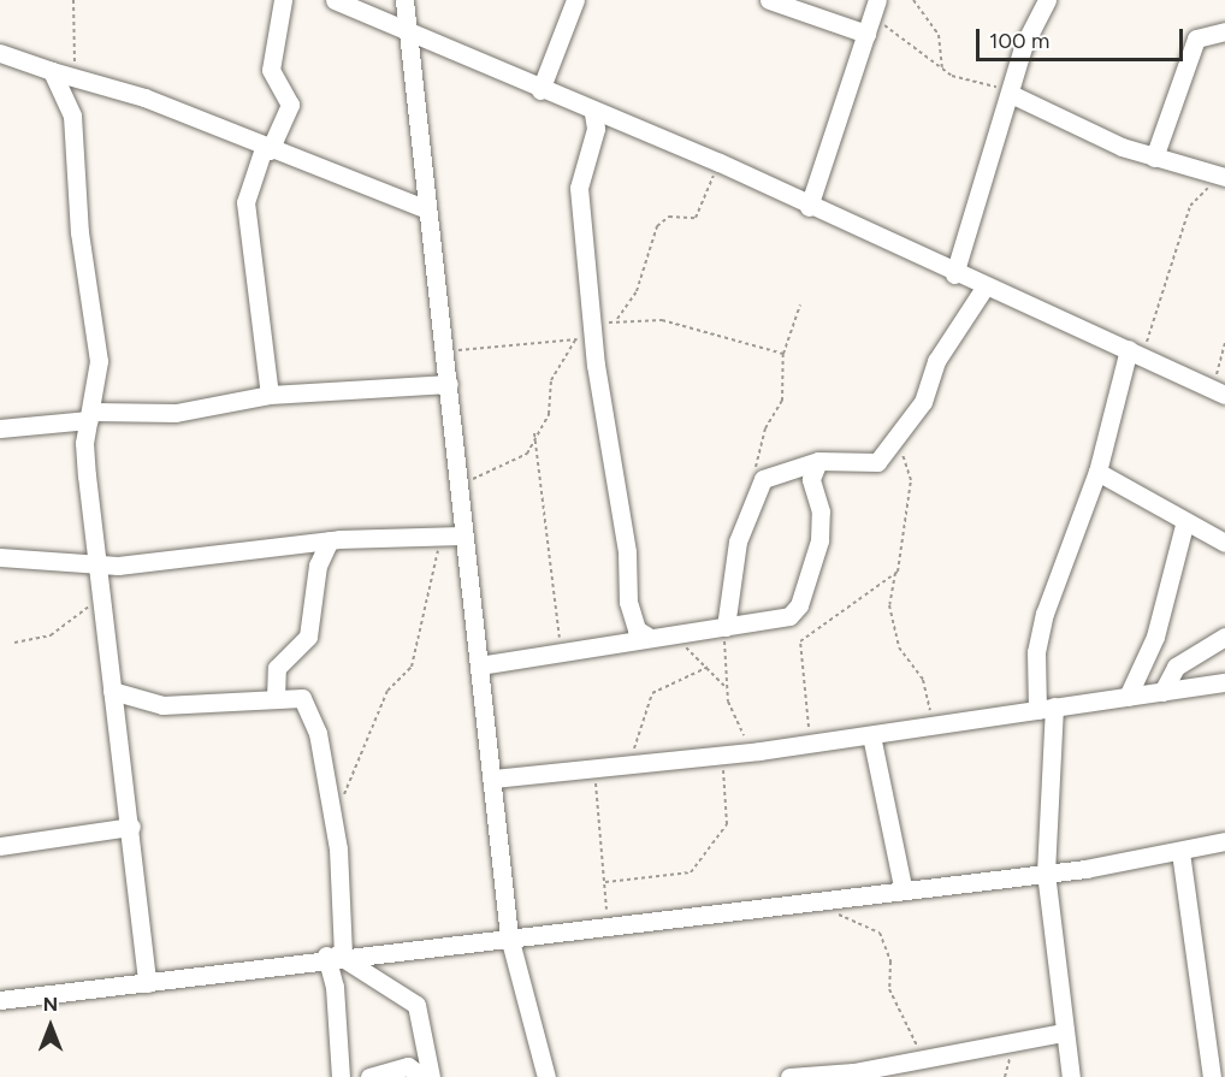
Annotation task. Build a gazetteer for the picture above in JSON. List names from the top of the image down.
{
  "scale_bar": "100 m",
  "north": "top"
}
